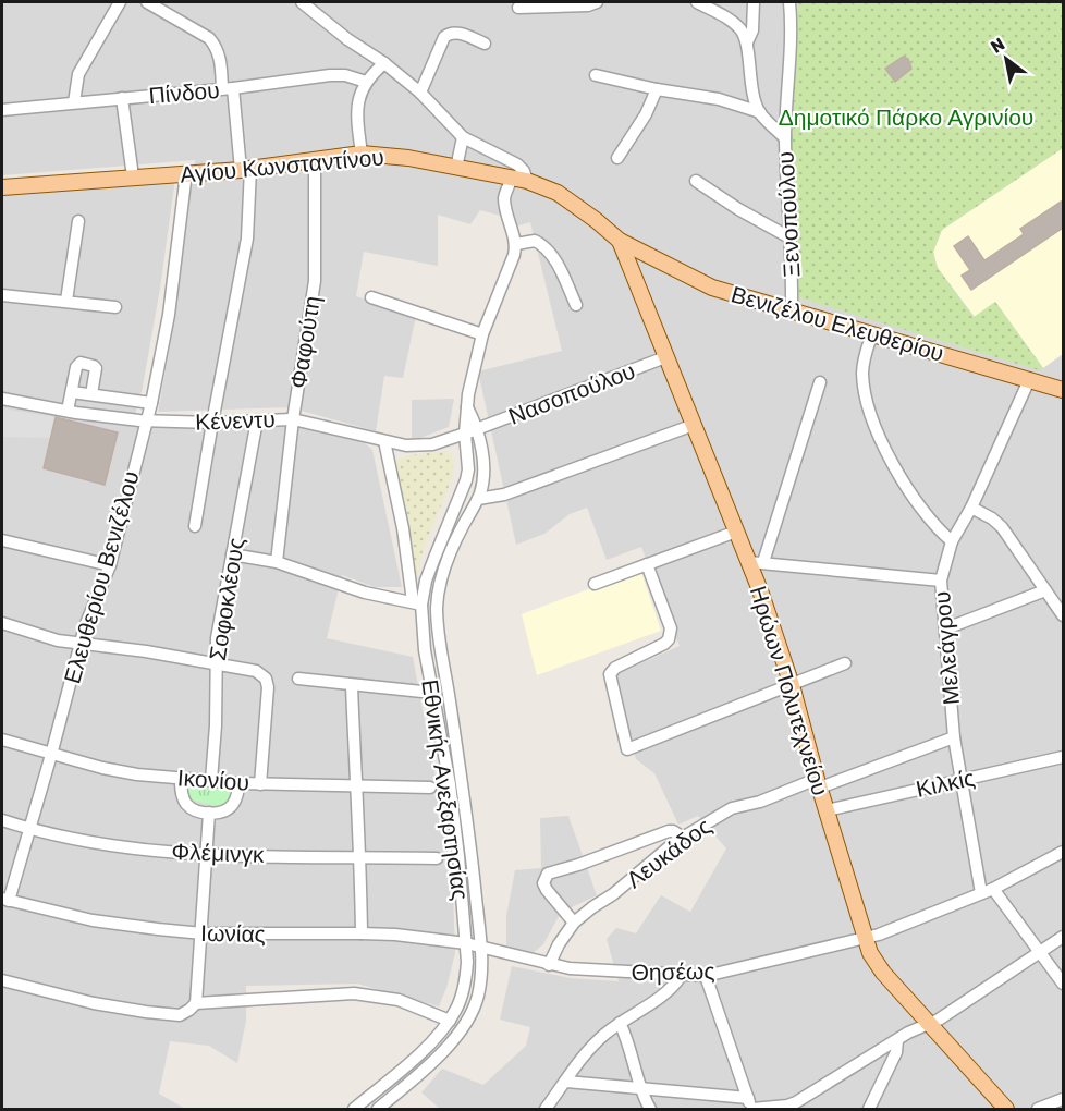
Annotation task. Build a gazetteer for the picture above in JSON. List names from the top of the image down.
{
  "streets": {
    "main road": ["Αγίου Κωνσταντίνου", "Βενιζέλου Ελευθερίου", "Ηρώων Πολυτεχνείου"],
    "street": [
      "Πίνδου",
      "Ξενοπούλου",
      "Φαφούτη",
      "Νασοπούλου",
      "Κένεντυ",
      "Ελευθερίου Βενιζέλου",
      "Σοφοκλέους",
      "Μελεάγρου",
      "Ικονίου",
      "Κιλκίς",
      "Εθνικής Ανεξαρτησίας",
      "Φλέμινγκ",
      "Λευκάδος",
      "Ιωνίας",
      "Θησέως"
    ]
  },
  "crossings": [
    ["Αγίου Κωνσταντίνου", "Βενιζέλου Ελευθερίου"],
    ["Αγίου Κωνσταντίνου", "Φαφούτη"],
    ["Αγίου Κωνσταντίνου", "Ελευθερίου Βενιζέλου"],
    ["Αγίου Κωνσταντίνου", "Ηρώων Πολυτεχνείου"],
    ["Ξενοπούλου", "Βενιζέλου Ελευθερίου"],
    ["Βενιζέλου Ελευθερίου", "Μελεάγρου"],
    ["Βενιζέλου Ελευθερίου", "Ηρώων Πολυτεχνείου"],
    ["Φαφούτη", "Κένεντυ"],
    ["Νασοπούλου", "Κένεντυ"],
    ["Νασοπούλου", "Ηρώων Πολυτεχνείου"],
    ["Νασοπούλου", "Εθνικής Ανεξαρτησίας"],
    ["Κένεντυ", "Ελευθερίου Βενιζέλου"],
    ["Κένεντυ", "Σοφοκλέους"],
    ["Κένεντυ", "Εθνικής Ανεξαρτησίας"],
    ["Ελευθερίου Βενιζέλου", "Ικονίου"],
    ["Ελευθερίου Βενιζέλου", "Φλέμινγκ"],
    ["Ελευθερίου Βενιζέλου", "Ιωνίας"],
    ["Σοφοκλέους", "Ικονίου"],
    ["Μελεάγρου", "Κιλκίς"],
    ["Μελεάγρου", "Λευκάδος"],
    ["Μελεάγρου", "Θησέως"],
    ["Ηρώων Πολυτεχνείου", "Κιλκίς"],
    ["Ηρώων Πολυτεχνείου", "Λευκάδος"],
    ["Ηρώων Πολυτεχνείου", "Θησέως"],
    ["Εθνικής Ανεξαρτησίας", "Ιωνίας"],
    ["Λευκάδος", "Θησέως"],
    ["Ιωνίας", "Θησέως"]
  ],
  "parks": ["Δημοτικό Πάρκο Αγρινίου"],
  "north": "top left"
}
